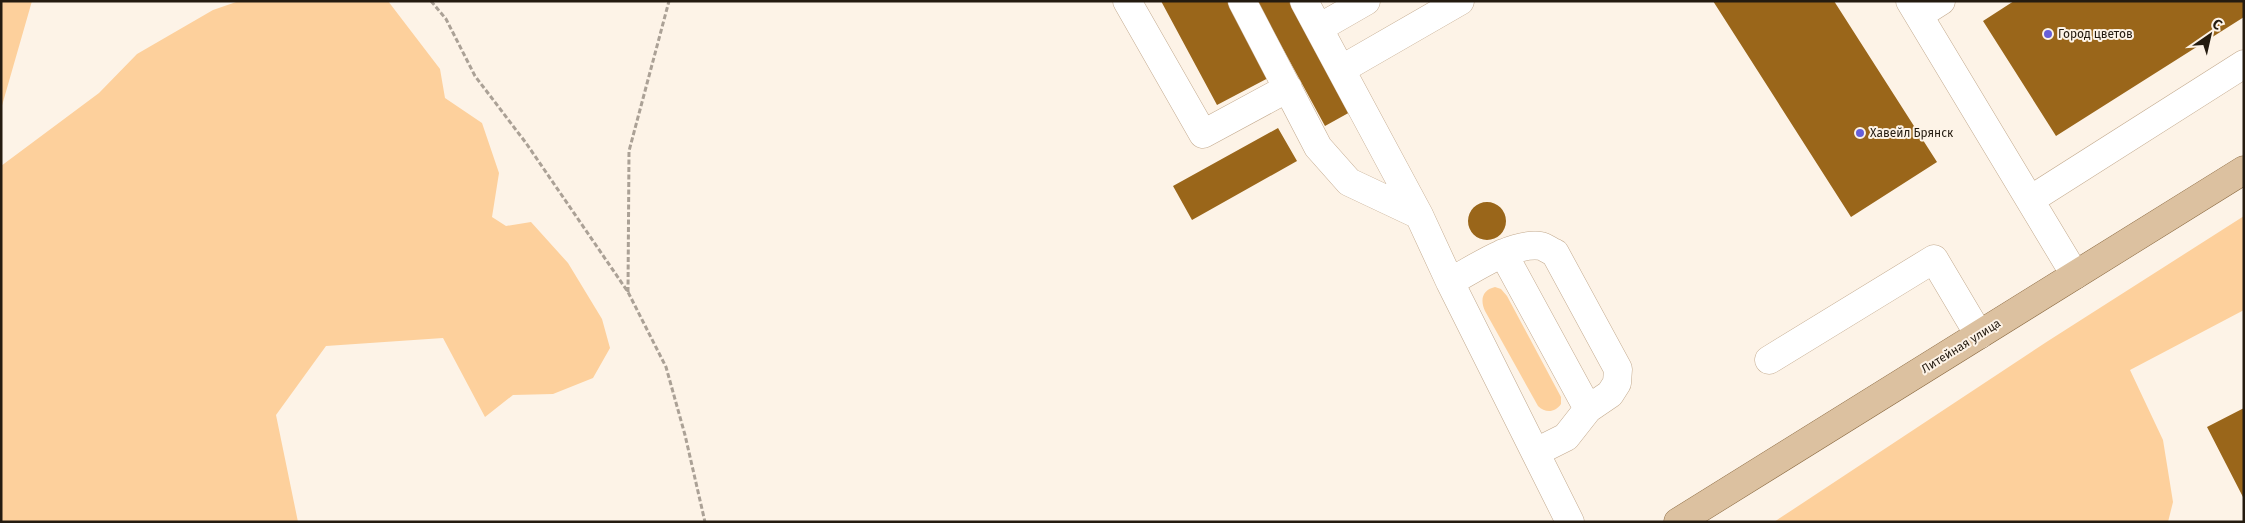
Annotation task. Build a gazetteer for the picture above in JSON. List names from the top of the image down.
{
  "streets": {
    "main road": ["Литейная улица"]
  },
  "places": ["Город цветов", "Хавейл Брянск"],
  "north": "top right"
}
